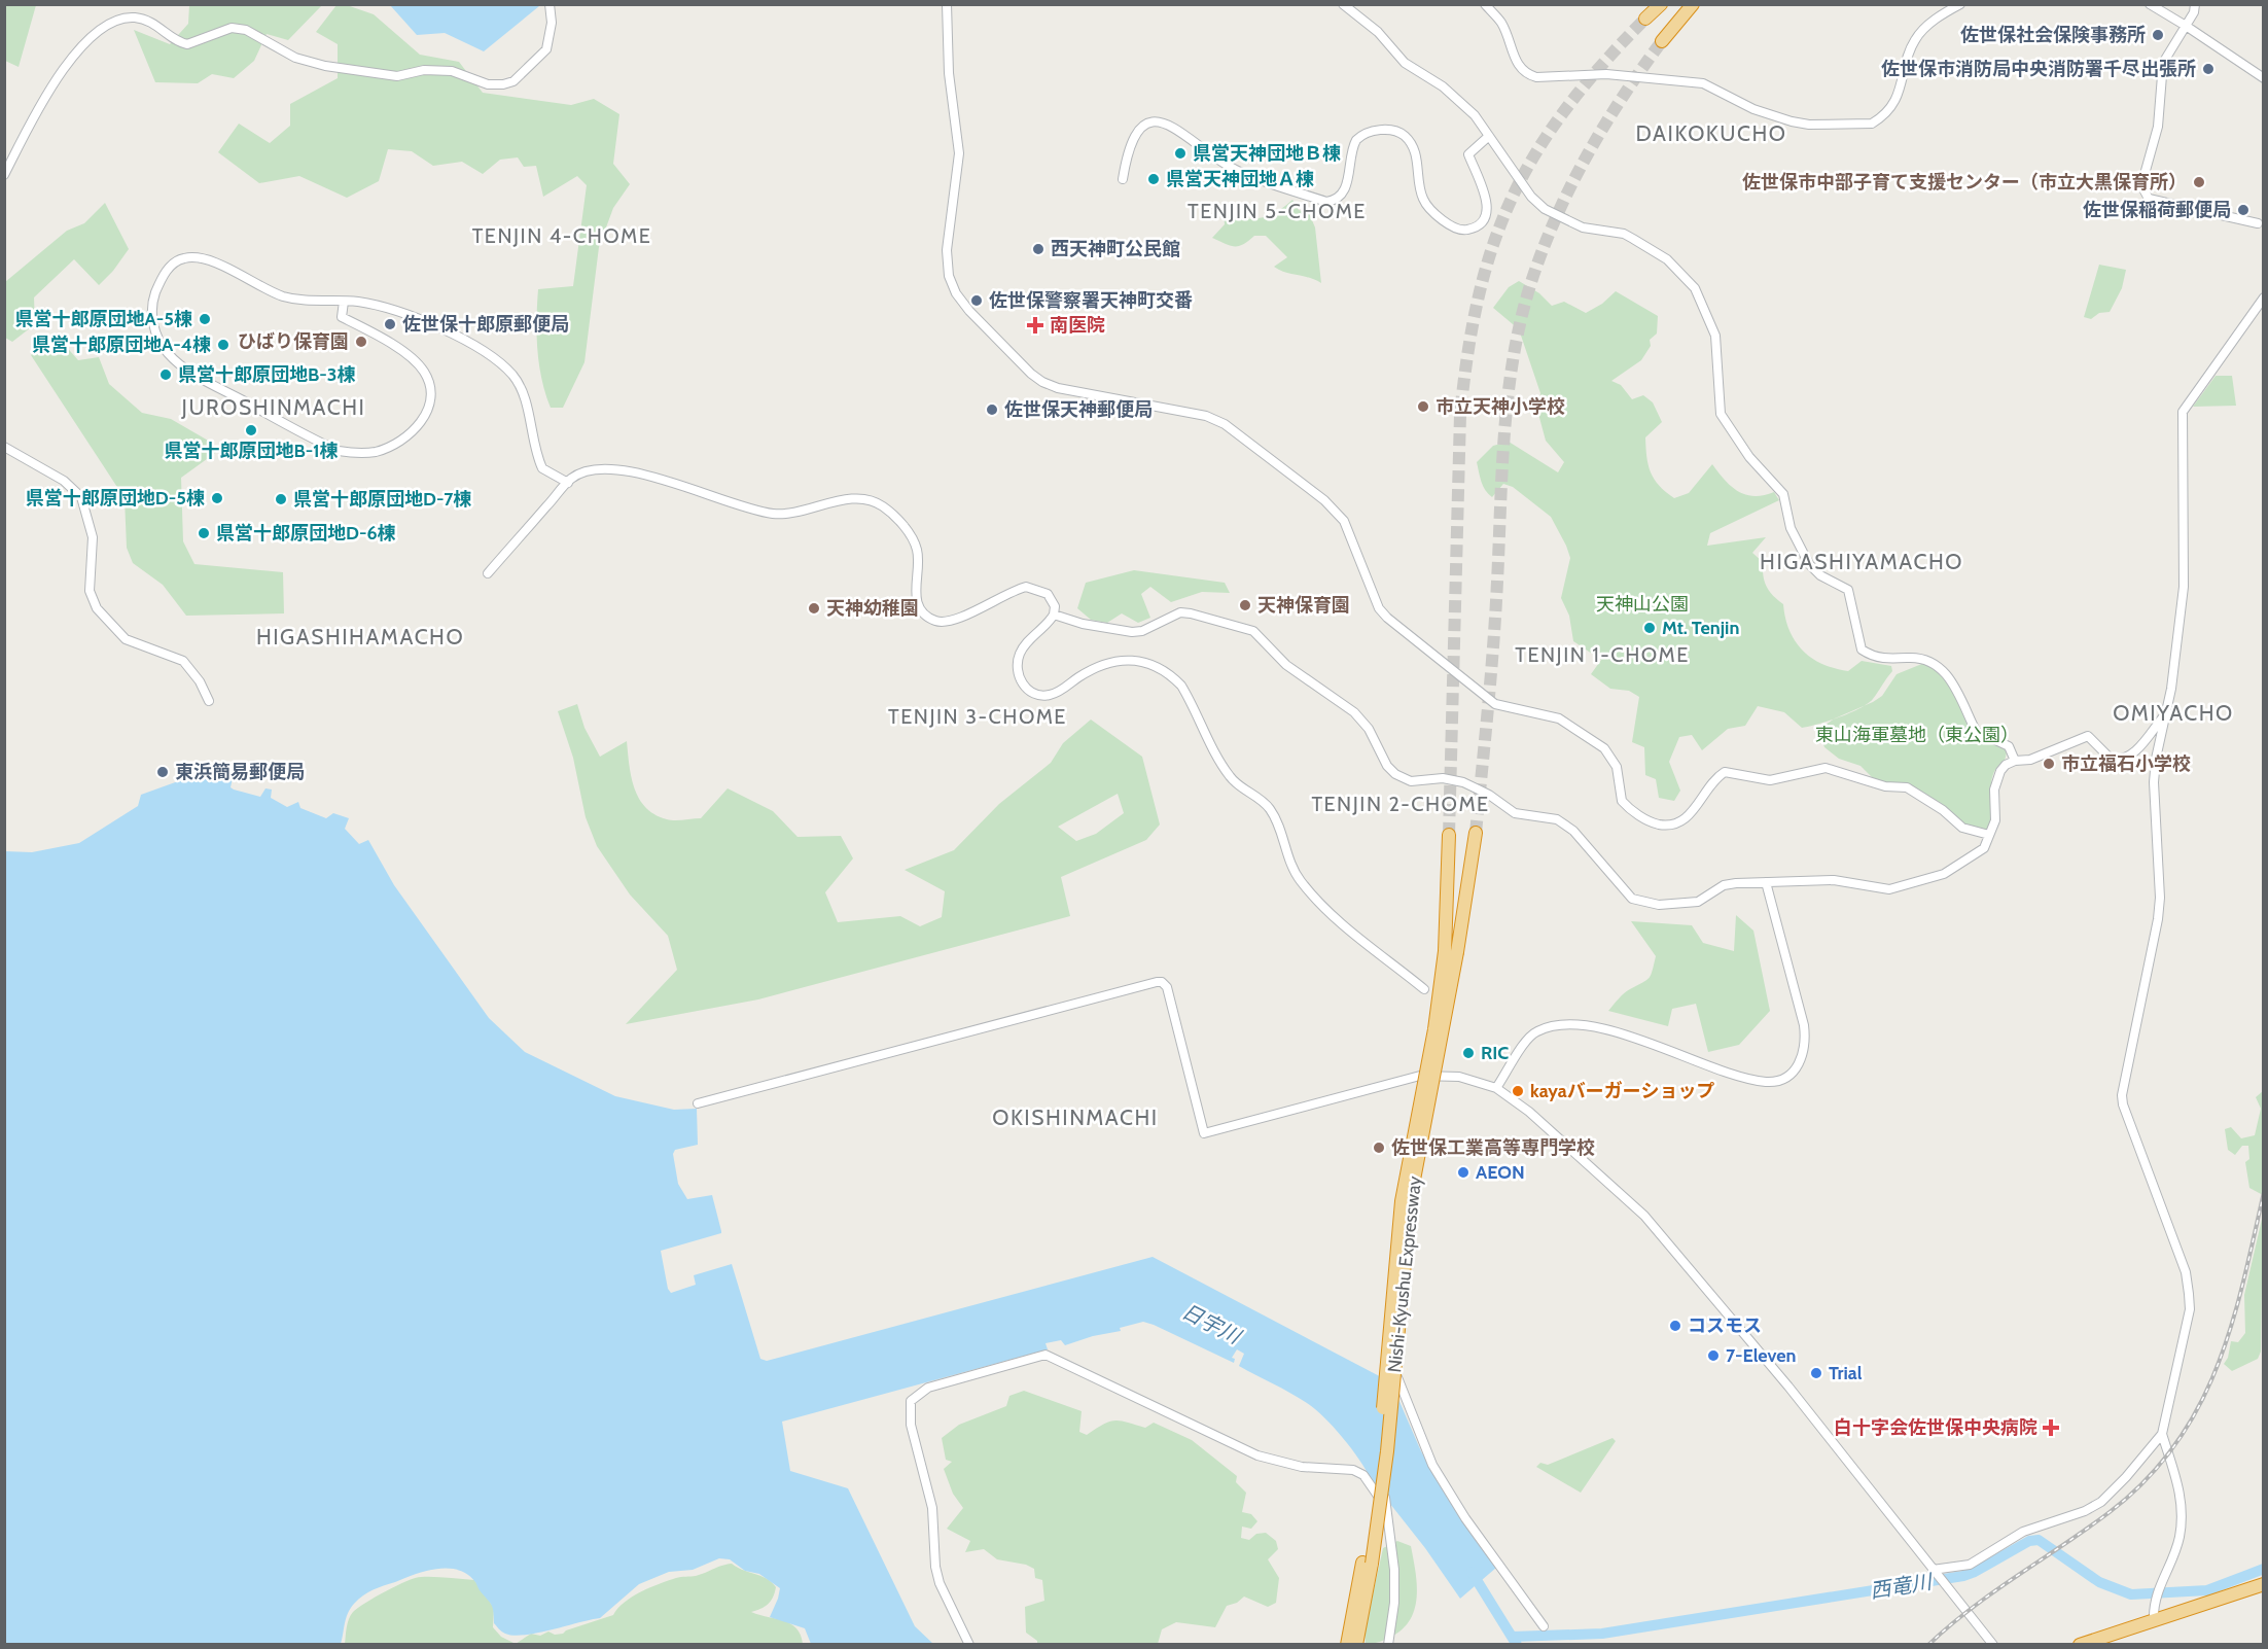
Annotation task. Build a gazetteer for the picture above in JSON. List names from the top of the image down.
{
  "streets": {
    "highway": ["Nishi-Kyushu Expressway"]
  },
  "districts": [
    "DAIKOKUCHO",
    "TENJIN 5-CHOME",
    "TENJIN 4-CHOME",
    "JUROSHINMACHI",
    "HIGASHIYAMACHO",
    "HIGASHIHAMACHO",
    "TENJIN 1-CHOME",
    "OMIYACHO",
    "TENJIN 3-CHOME",
    "TENJIN 2-CHOME",
    "OKISHINMACHI"
  ],
  "water": ["日宇川", "西竜川"],
  "parks": ["天神山公園", "東山海軍墓地（東公園）"],
  "places": {
    "other": [
      "佐世保社会保険事務所",
      "佐世保市消防局中央消防署千尽出張所",
      "県営天神団地Ｂ棟",
      "県営天神団地Ａ棟",
      "佐世保市中部子育て支援センター（市立大黒保育所）",
      "佐世保稲荷郵便局",
      "西天神町公民館",
      "佐世保警察署天神町交番",
      "県営十郎原団地A-5棟",
      "佐世保十郎原郵便局",
      "ひばり保育園",
      "県営十郎原団地A-4棟",
      "県営十郎原団地B-3棟",
      "市立天神小学校",
      "佐世保天神郵便局",
      "県営十郎原団地B-1棟",
      "県営十郎原団地D-5棟",
      "県営十郎原団地D-7棟",
      "県営十郎原団地D-6棟",
      "天神保育園",
      "天神幼稚園",
      "Mt. Tenjin",
      "市立福石小学校",
      "東浜簡易郵便局",
      "RIC",
      "kayaバーガーショップ",
      "佐世保工業高等専門学校",
      "AEON",
      "コスモス",
      "7-Eleven",
      "Trial"
    ],
    "health": ["南医院", "白十字会佐世保中央病院"]
  }
}
